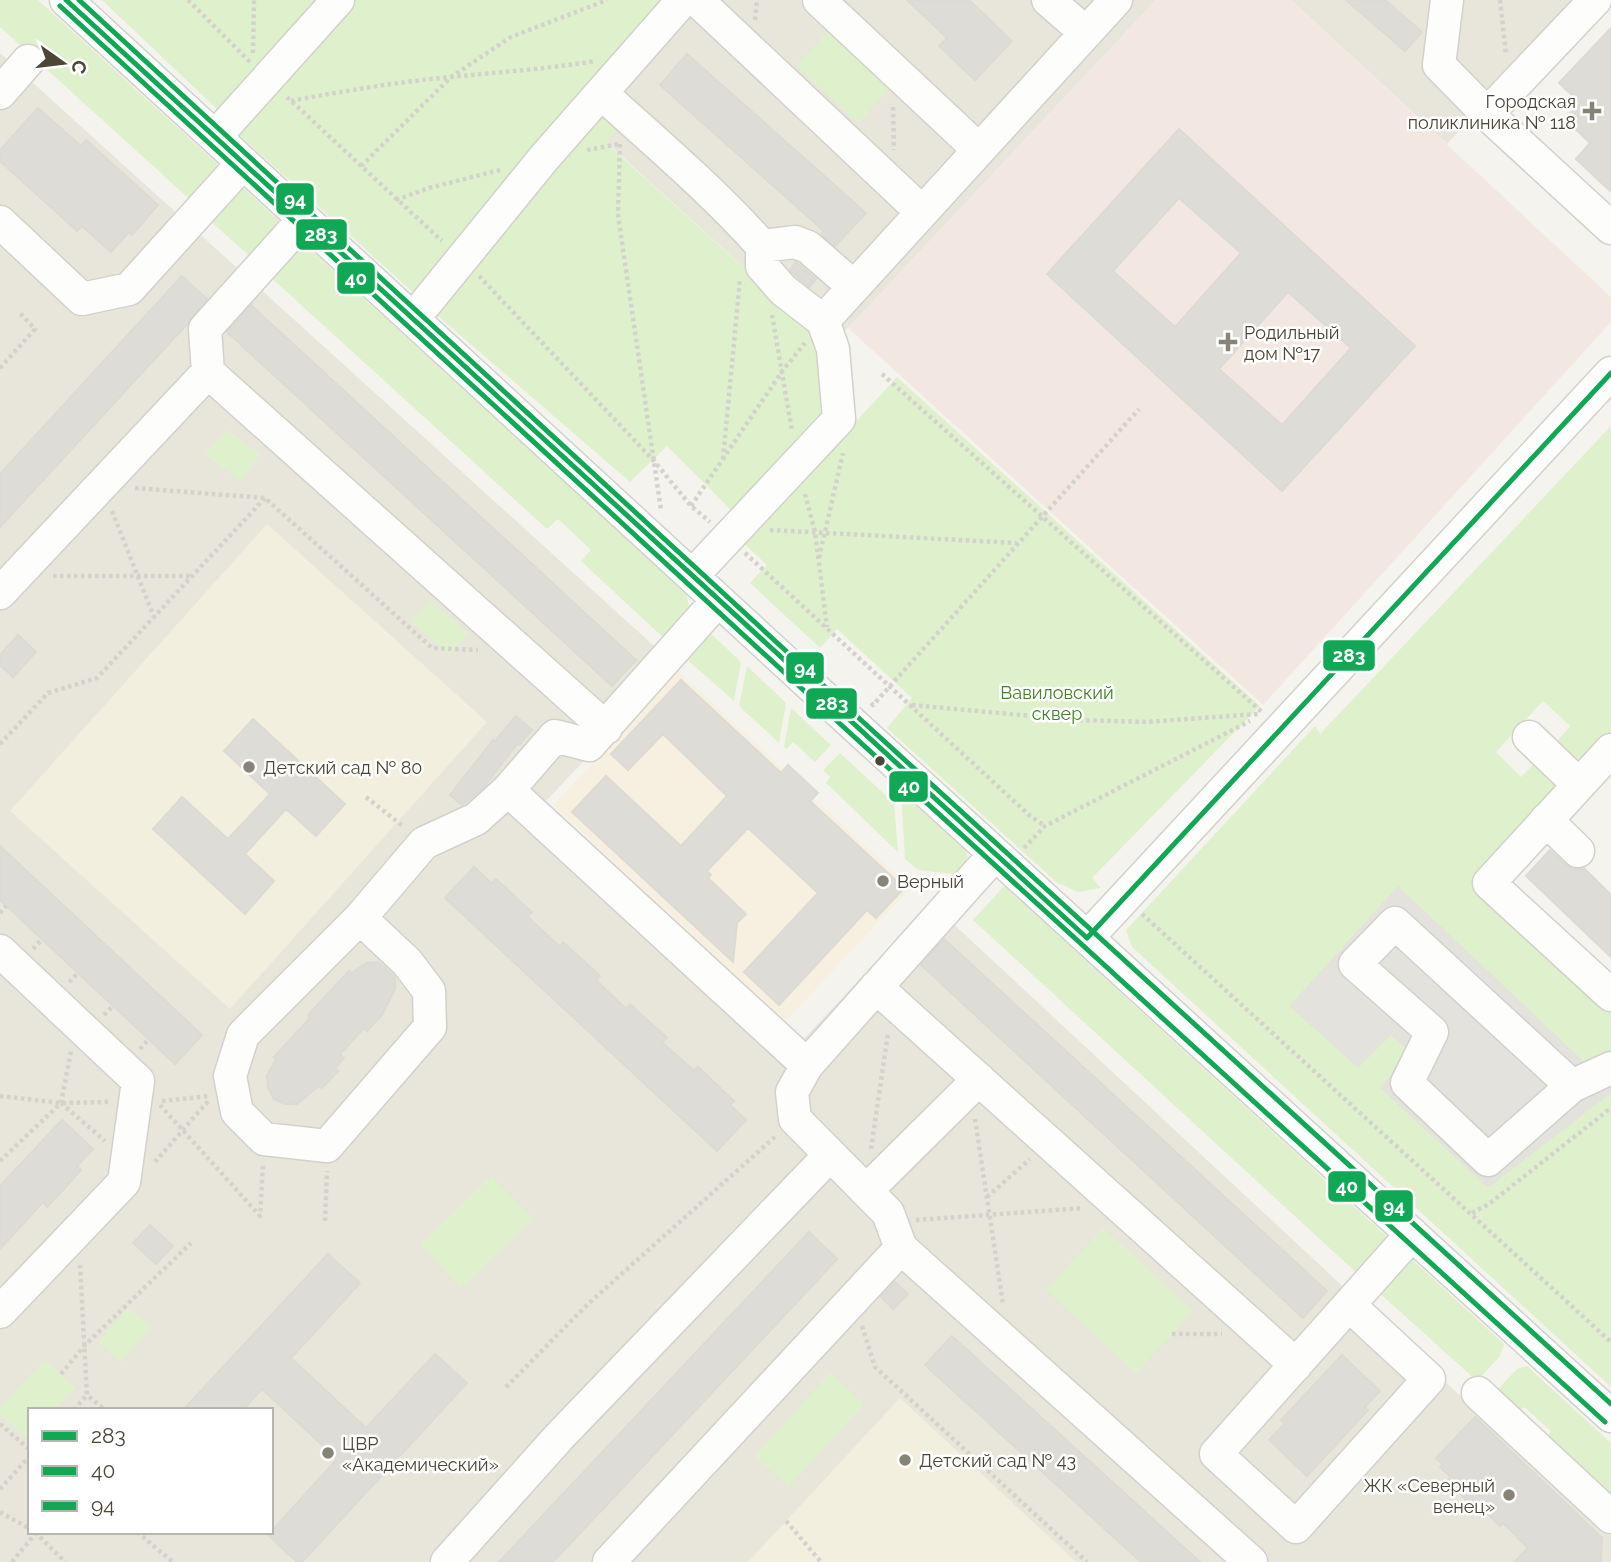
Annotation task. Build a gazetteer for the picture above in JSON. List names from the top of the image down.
{
  "parks": ["Вавиловский сквер"],
  "places": {
    "health": ["Городская поликлиника № 118", "Родильный дом №17"],
    "other": [
      "Детский сад № 80",
      "Верный",
      "ЦВР «Академический»",
      "Детский сад № 43",
      "ЖК «Северный венец»"
    ]
  },
  "lines": ["transit line 283", "transit line 94", "transit line 40"],
  "legend": ["283", "40", "94"],
  "north": "right"
}
